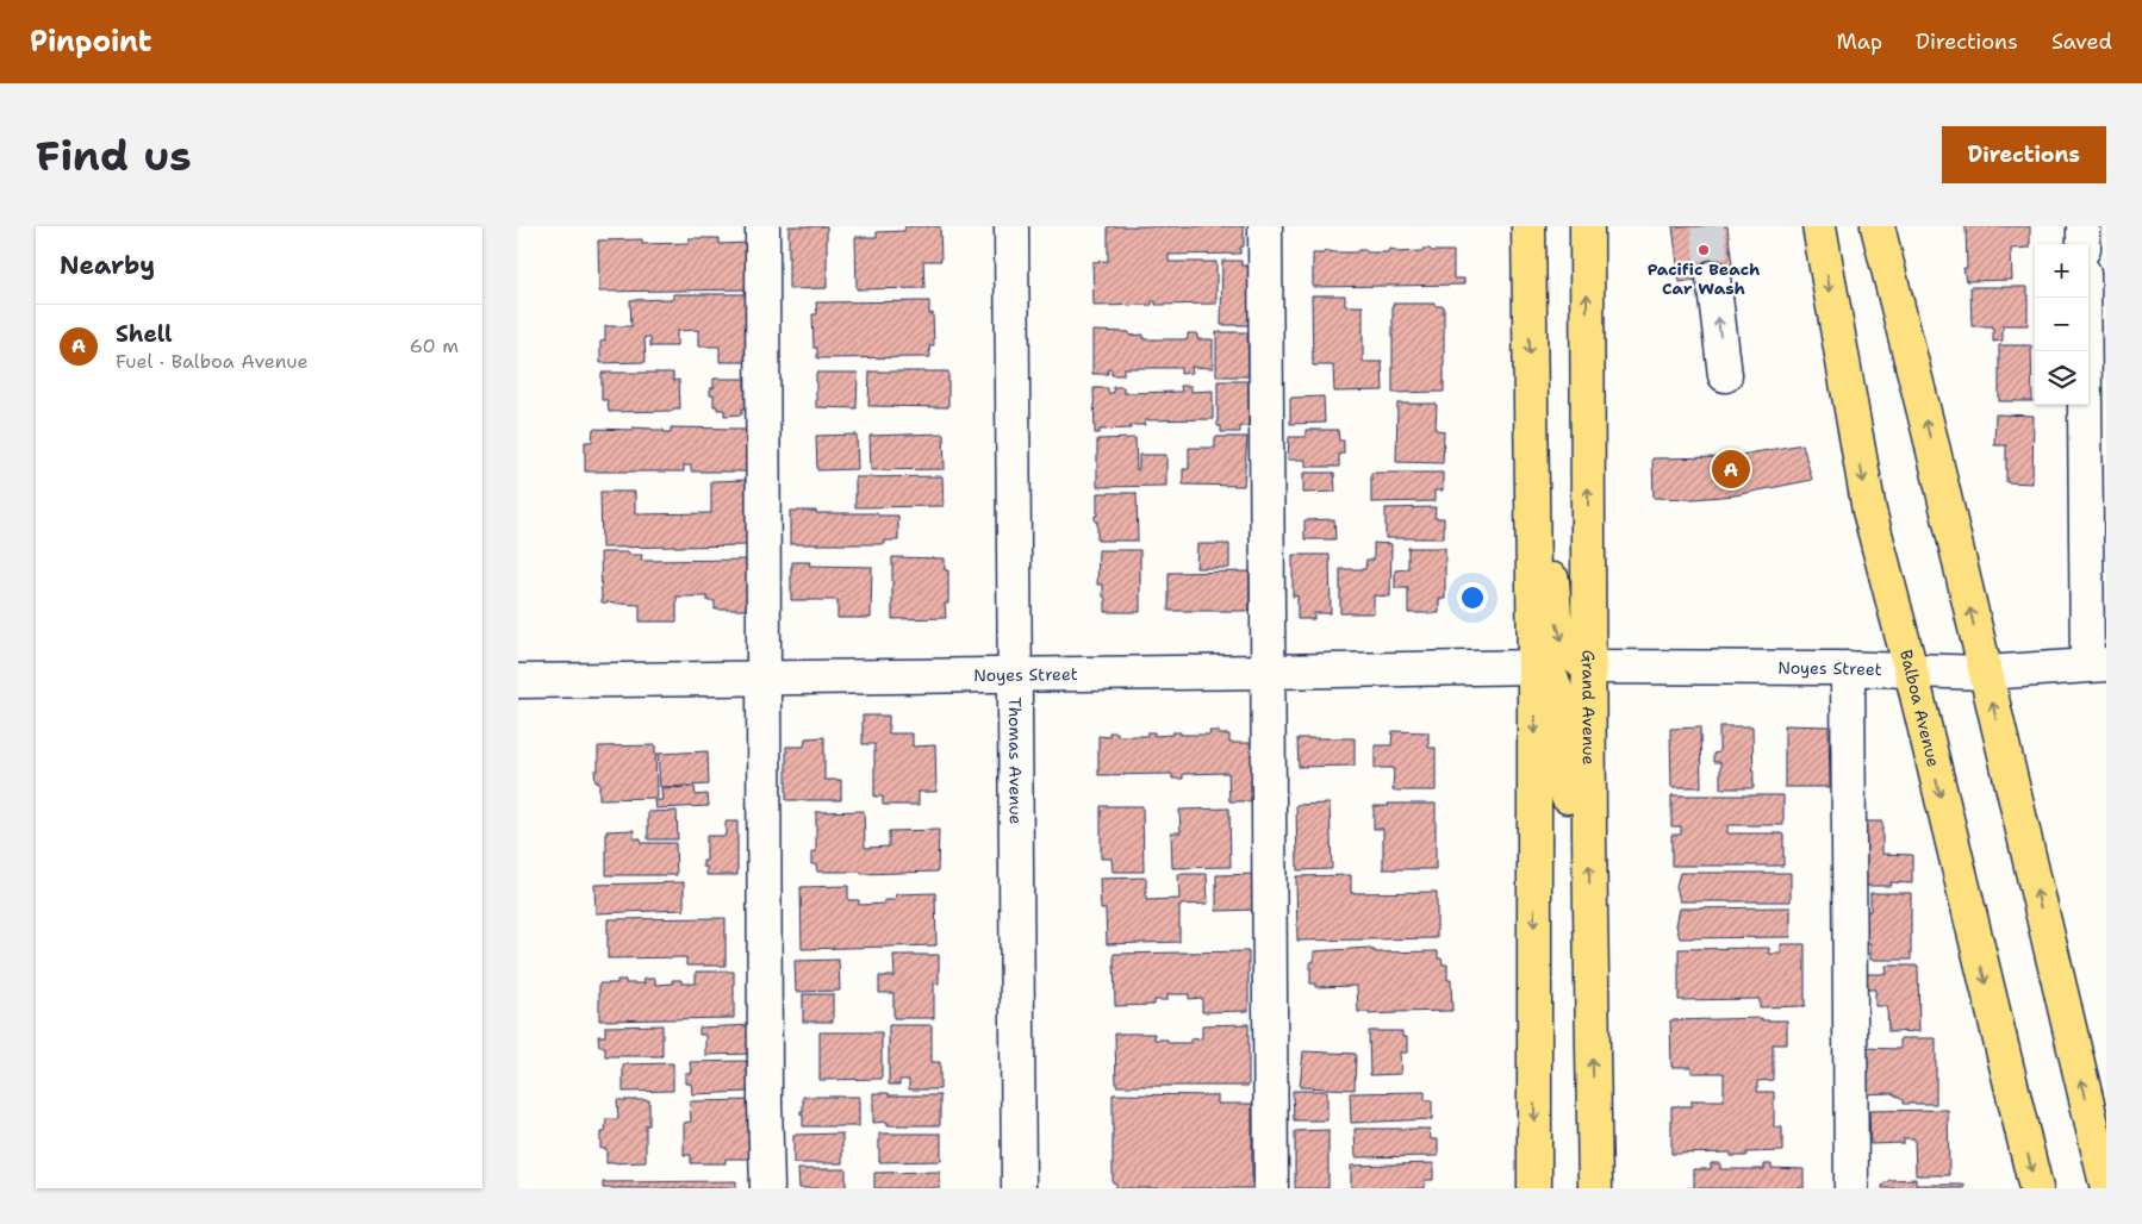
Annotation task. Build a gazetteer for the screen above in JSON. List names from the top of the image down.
{
  "streets": {
    "main road": ["Grand Avenue", "Balboa Avenue"],
    "street": ["Noyes Street", "Thomas Avenue"]
  },
  "crossings": [
    ["Noyes Street", "Grand Avenue"],
    ["Noyes Street", "Balboa Avenue"],
    ["Noyes Street", "Thomas Avenue"]
  ],
  "places": ["Pacific Beach Car Wash"],
  "page": {
    "header": "Pinpoint",
    "nav": ["Map", "Directions", "Saved"],
    "buttons": "Directions",
    "title": "Find us",
    "heading": "Nearby",
    "map_buttons": ["+", "−"],
    "list": [
      {
        "mark": "A",
        "name": "Shell",
        "note": "Fuel · Balboa Avenue",
        "value": "60 m"
      }
    ],
    "pins": "A"
  }
}
